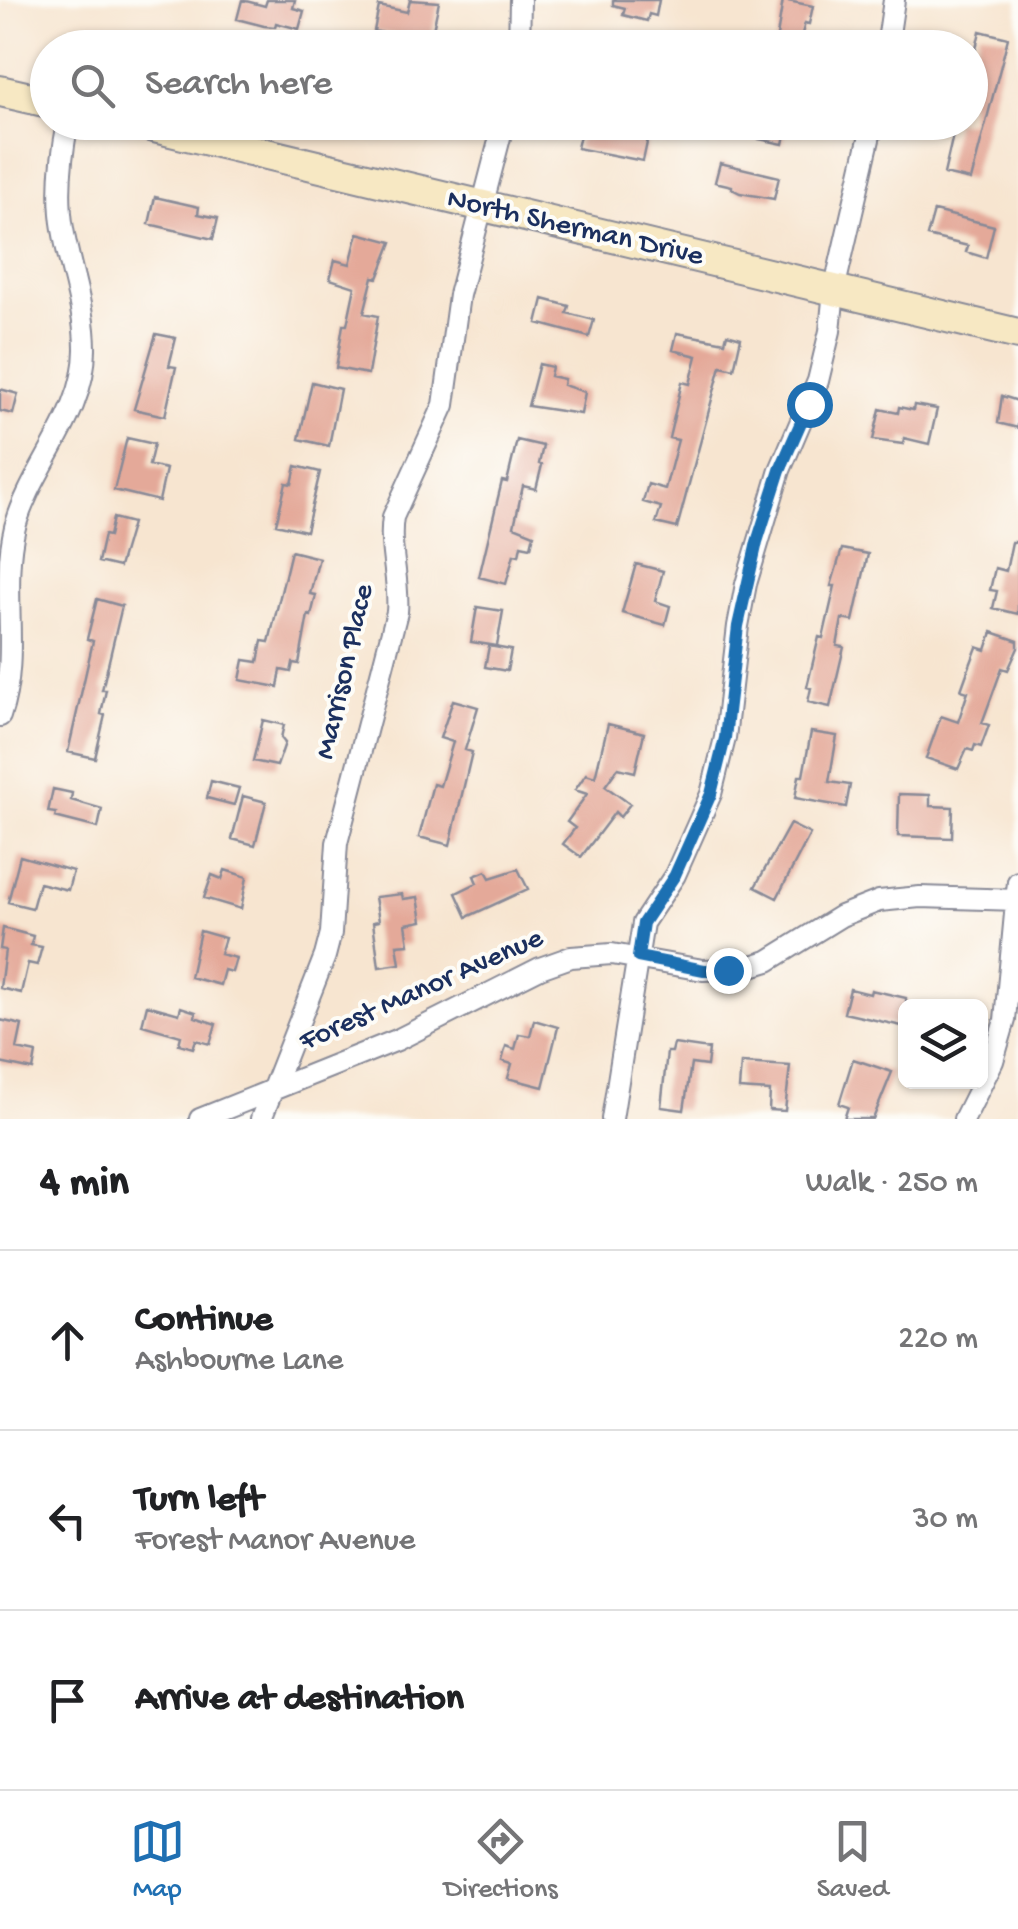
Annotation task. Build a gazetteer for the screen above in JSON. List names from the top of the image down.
{
  "streets": {
    "main road": ["North Sherman Drive"],
    "street": ["Marrison Place", "Forest Manor Avenue"]
  },
  "crossings": [
    ["North Sherman Drive", "Marrison Place"],
    ["Marrison Place", "Forest Manor Avenue"]
  ],
  "page": {
    "search": "Search here",
    "heading": ["4 min", "Walk · 250 m"],
    "list": [
      ["Continue", "Ashbourne Lane", "220 m"],
      ["Turn left", "Forest Manor Avenue", "30 m"],
      "Arrive at destination"
    ],
    "nav": ["Map", "Directions", "Saved"]
  }
}
